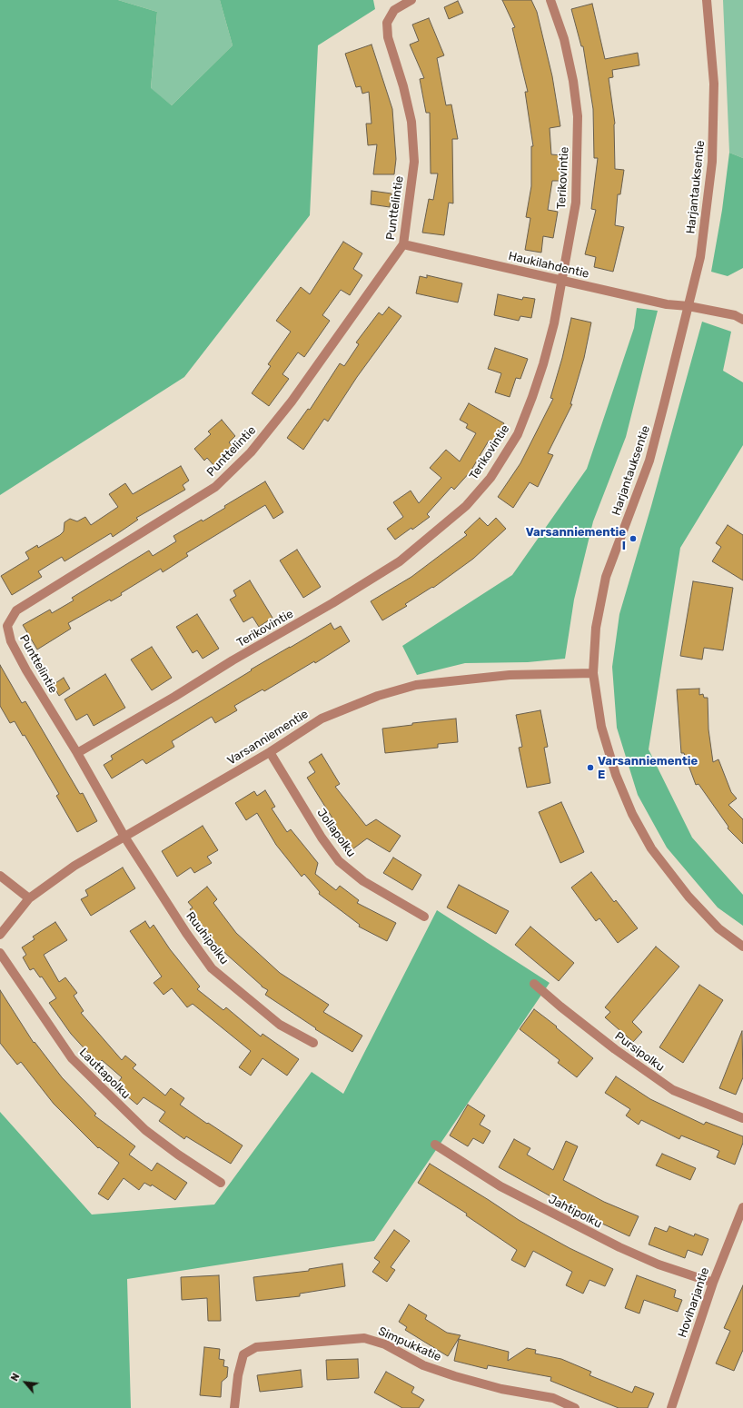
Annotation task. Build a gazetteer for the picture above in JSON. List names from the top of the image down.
{
  "streets": {
    "street": [
      "Terikovintie",
      "Harjantauksentie",
      "Punttelintie",
      "Haukilahdentie",
      "Varsanniementie",
      "Jollapolku",
      "Ruuhipolku",
      "Pursipolku",
      "Lauttapolku",
      "Jahtipolku",
      "Hoviharjantie",
      "Simpukkatie"
    ]
  },
  "crossings": [
    ["Terikovintie", "Punttelintie"],
    ["Terikovintie", "Haukilahdentie"],
    ["Harjantauksentie", "Haukilahdentie"],
    ["Harjantauksentie", "Varsanniementie"],
    ["Punttelintie", "Haukilahdentie"],
    ["Punttelintie", "Varsanniementie"],
    ["Punttelintie", "Ruuhipolku"],
    ["Varsanniementie", "Jollapolku"],
    ["Varsanniementie", "Ruuhipolku"],
    ["Jahtipolku", "Hoviharjantie"]
  ],
  "places": ["Varsanniementie I", "Varsanniementie E"],
  "north": "top left"
}
